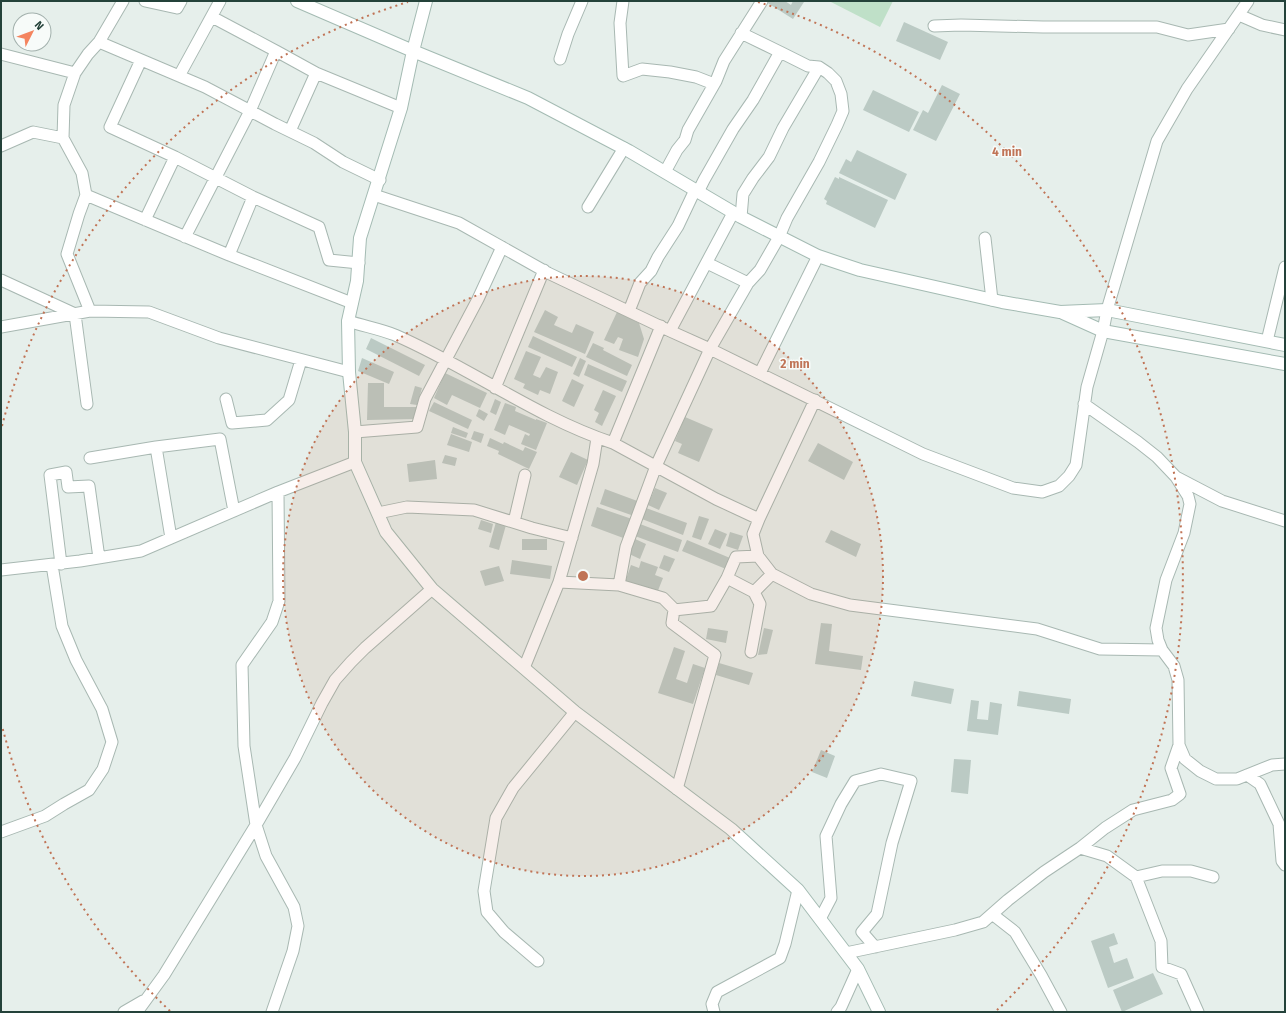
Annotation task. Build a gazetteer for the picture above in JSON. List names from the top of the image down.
{
  "north": "top right",
  "rings": ["4 min", "2 min"]
}
